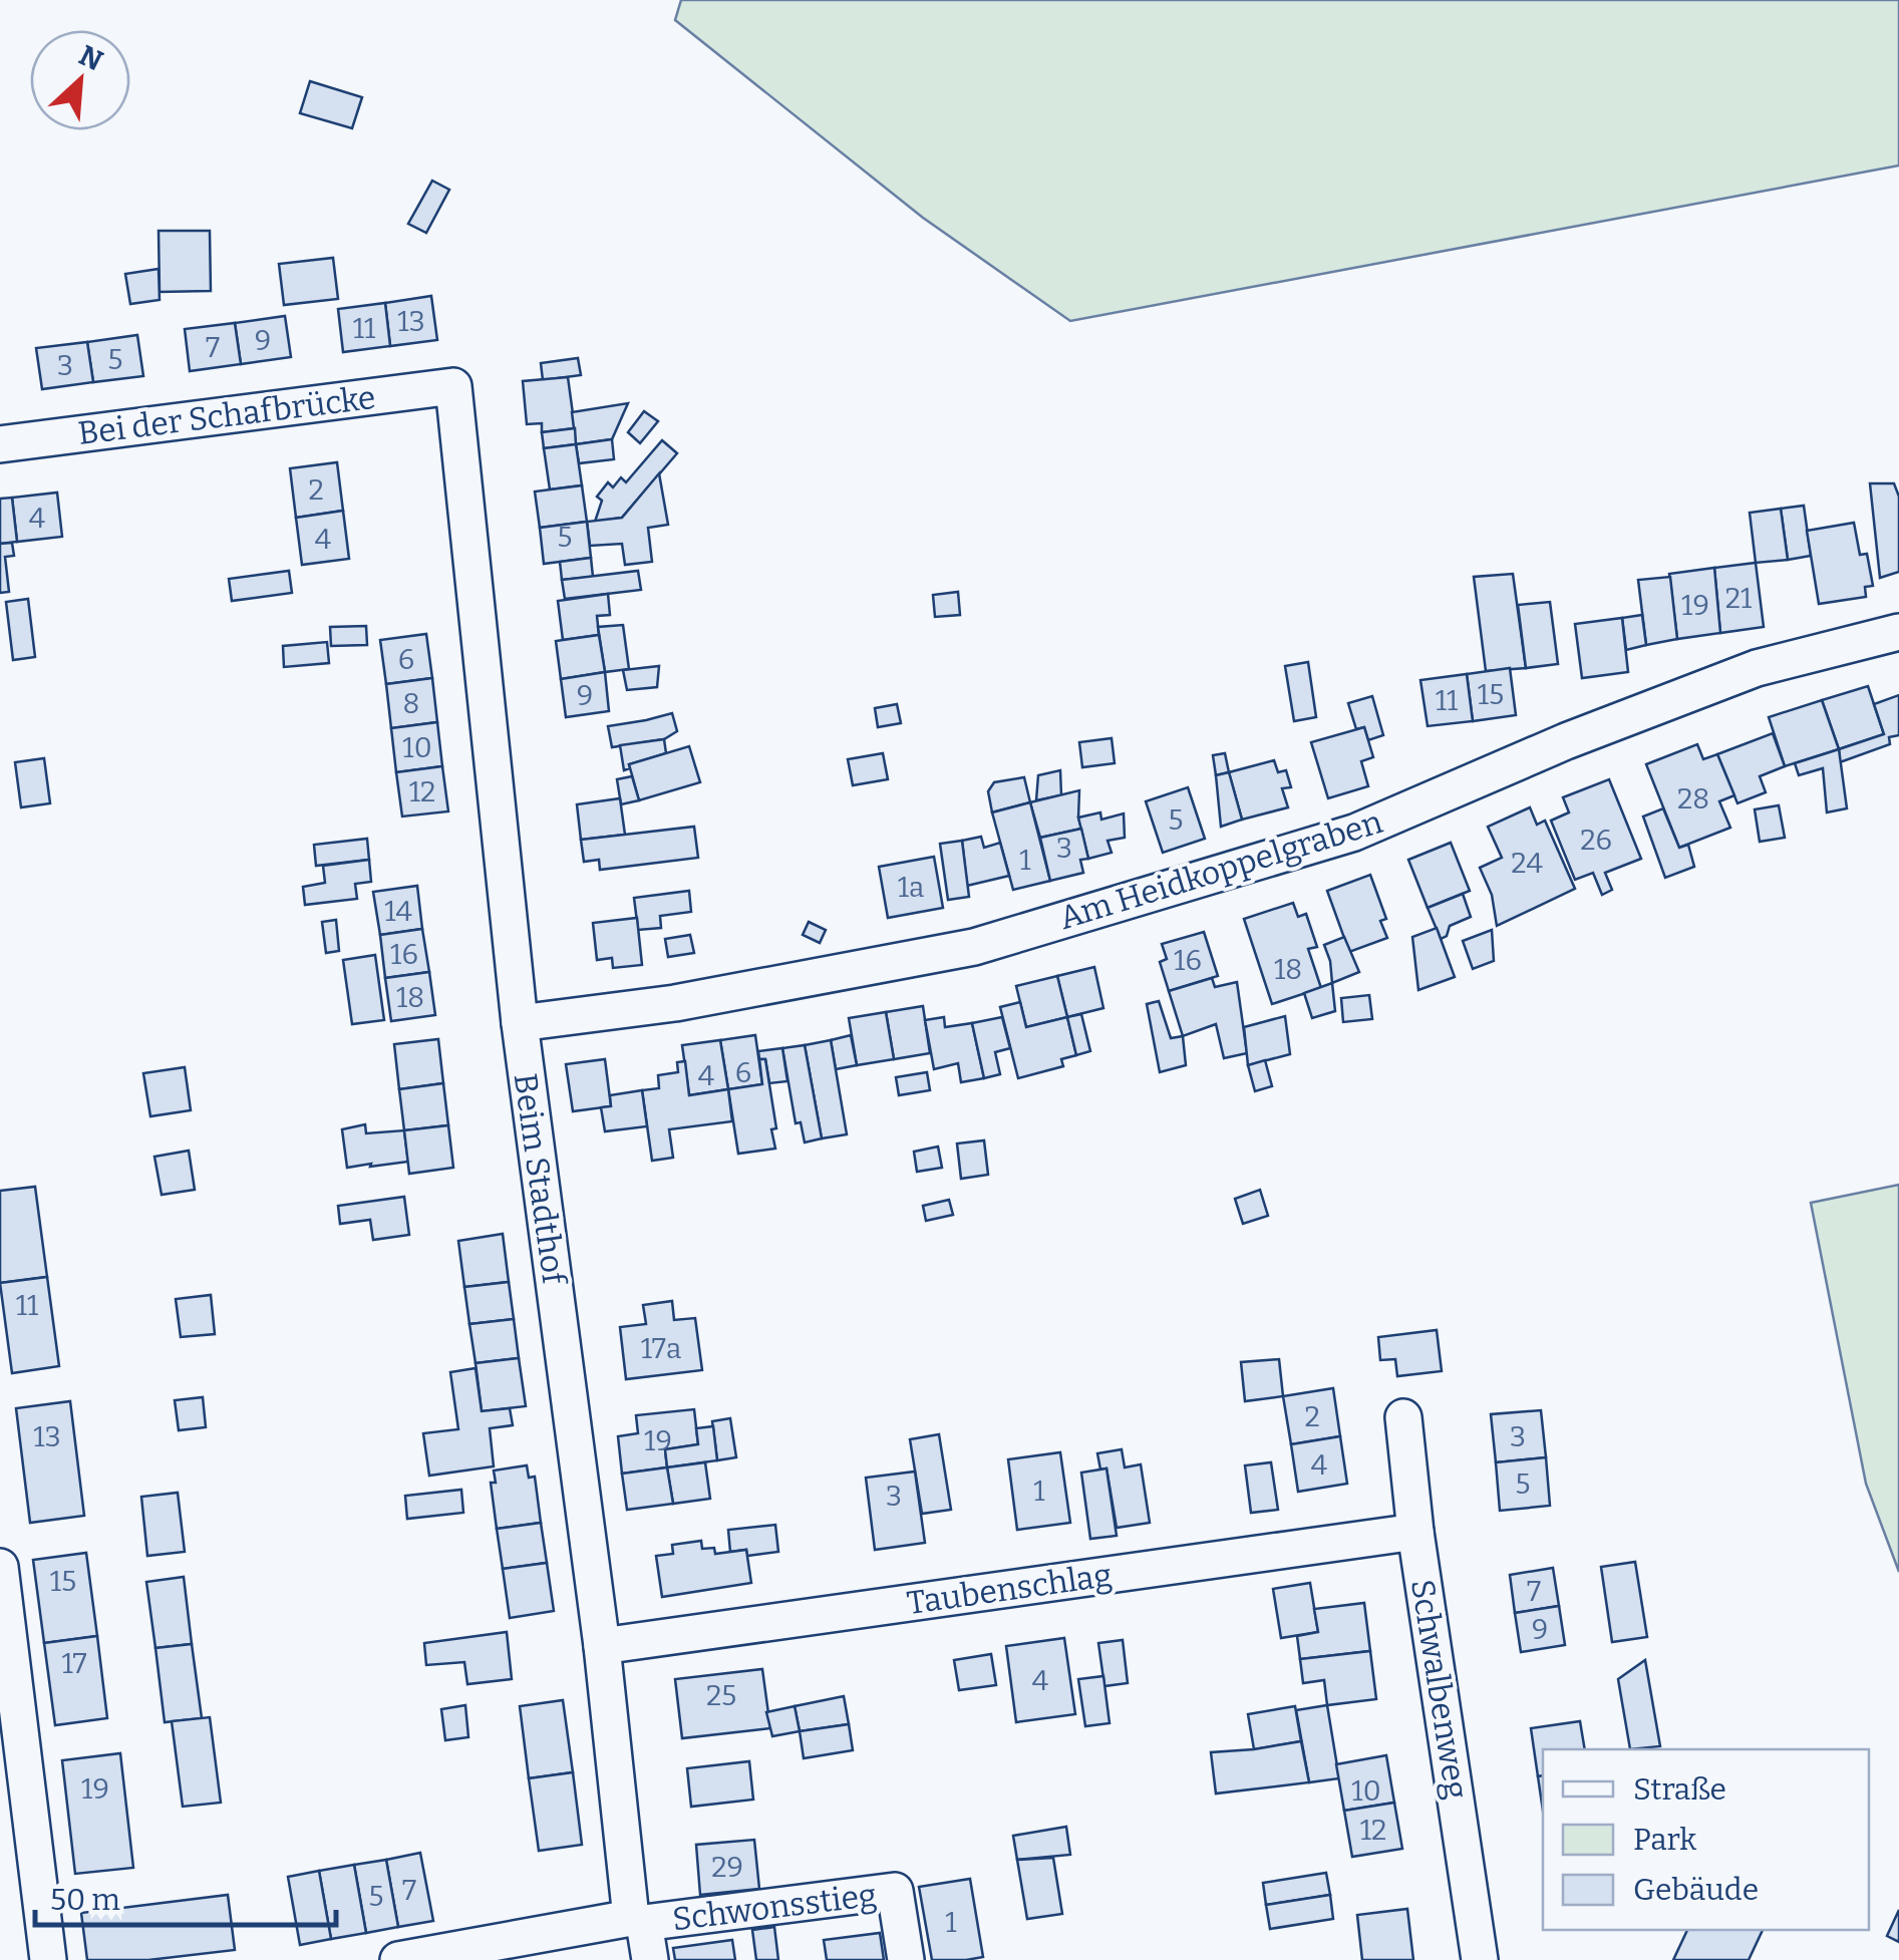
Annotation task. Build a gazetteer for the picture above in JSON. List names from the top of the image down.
{
  "streets": {
    "street": [
      "Bei der Schafbrücke",
      "Am Heidkoppelgraben",
      "Beim Stadthof",
      "Taubenschlag",
      "Schwalbenweg",
      "Schwonsstieg"
    ]
  },
  "crossings": [
    ["Bei der Schafbrücke", "Beim Stadthof"],
    ["Am Heidkoppelgraben", "Beim Stadthof"],
    ["Beim Stadthof", "Taubenschlag"],
    ["Beim Stadthof", "Schwonsstieg"],
    ["Taubenschlag", "Schwalbenweg"]
  ],
  "house_numbers": [
    "13",
    "11",
    "9",
    "7",
    "5",
    "3",
    "2",
    "4",
    "5",
    "4",
    "21",
    "19",
    "6",
    "15",
    "9",
    "11",
    "8",
    "10",
    "12",
    "28",
    "5",
    "26",
    "3",
    "1",
    "24",
    "1a",
    "14",
    "16",
    "16",
    "18",
    "18",
    "6",
    "4",
    "11",
    "17a",
    "2",
    "13",
    "3",
    "19",
    "4",
    "5",
    "1",
    "3",
    "15",
    "7",
    "9",
    "17",
    "4",
    "25",
    "19",
    "10",
    "12",
    "29",
    "7",
    "5",
    "1"
  ],
  "legend": ["Straße", "Park", "Gebäude"],
  "scale_bar": "50 m",
  "north": "top right"
}
